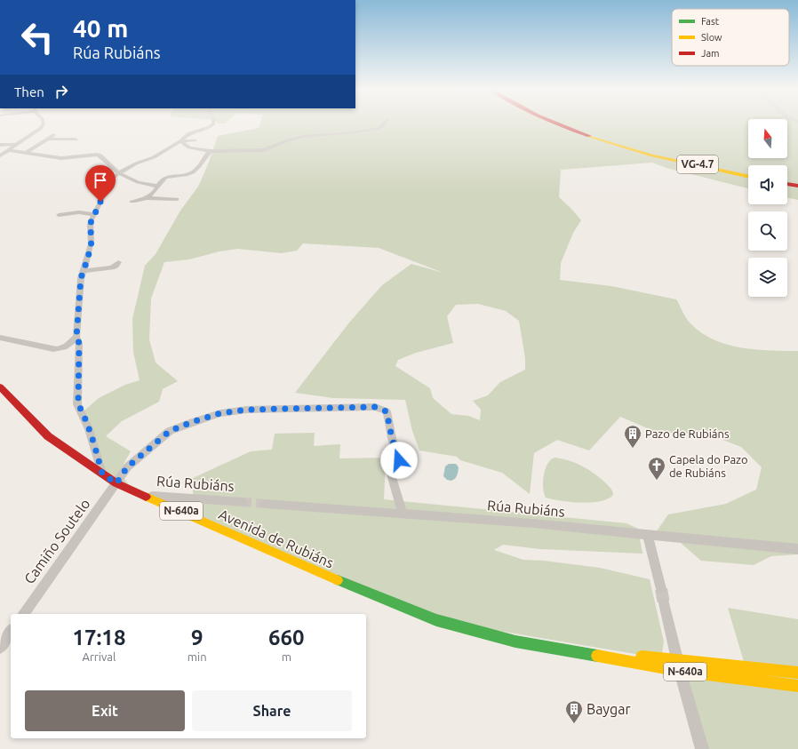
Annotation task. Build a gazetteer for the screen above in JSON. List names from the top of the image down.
{
  "streets": {
    "main road": ["VG-4.7", "N-640a", "Avenida de Rubiáns"],
    "street": ["Rúa Rubiáns", "Camiño Soutelo"]
  },
  "crossings": [
    ["Rúa Rubiáns", "Avenida de Rubiáns"],
    ["N-640a", "Avenida de Rubiáns"],
    ["Avenida de Rubiáns", "Camiño Soutelo"]
  ],
  "places": {
    "building": ["Pazo de Rubiáns", "Baygar"],
    "church": ["Capela do Pazo de Rubiáns"]
  },
  "legend": ["Fast", "Slow", "Jam"],
  "north": "top",
  "page": {
    "turn": ["40 m", "Rúa Rubiáns"],
    "then": "Then",
    "eta": [
      "17:18",
      "Arrival",
      "9",
      "min",
      "660",
      "m"
    ],
    "buttons": ["Exit", "Share"]
  }
}
